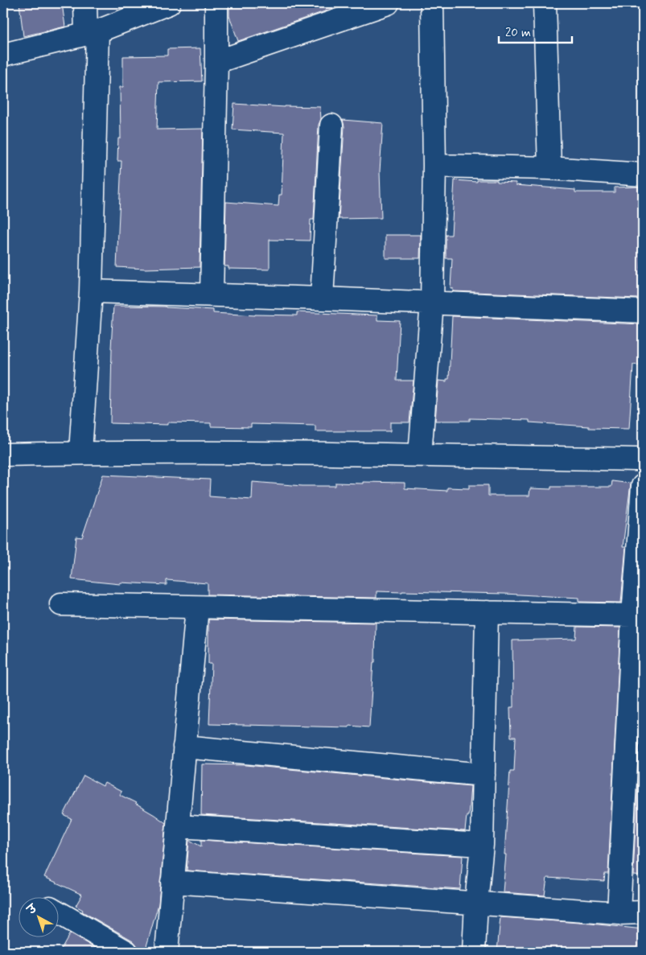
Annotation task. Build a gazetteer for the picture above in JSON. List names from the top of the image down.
{
  "scale_bar": "20 m",
  "north": "top left"
}
